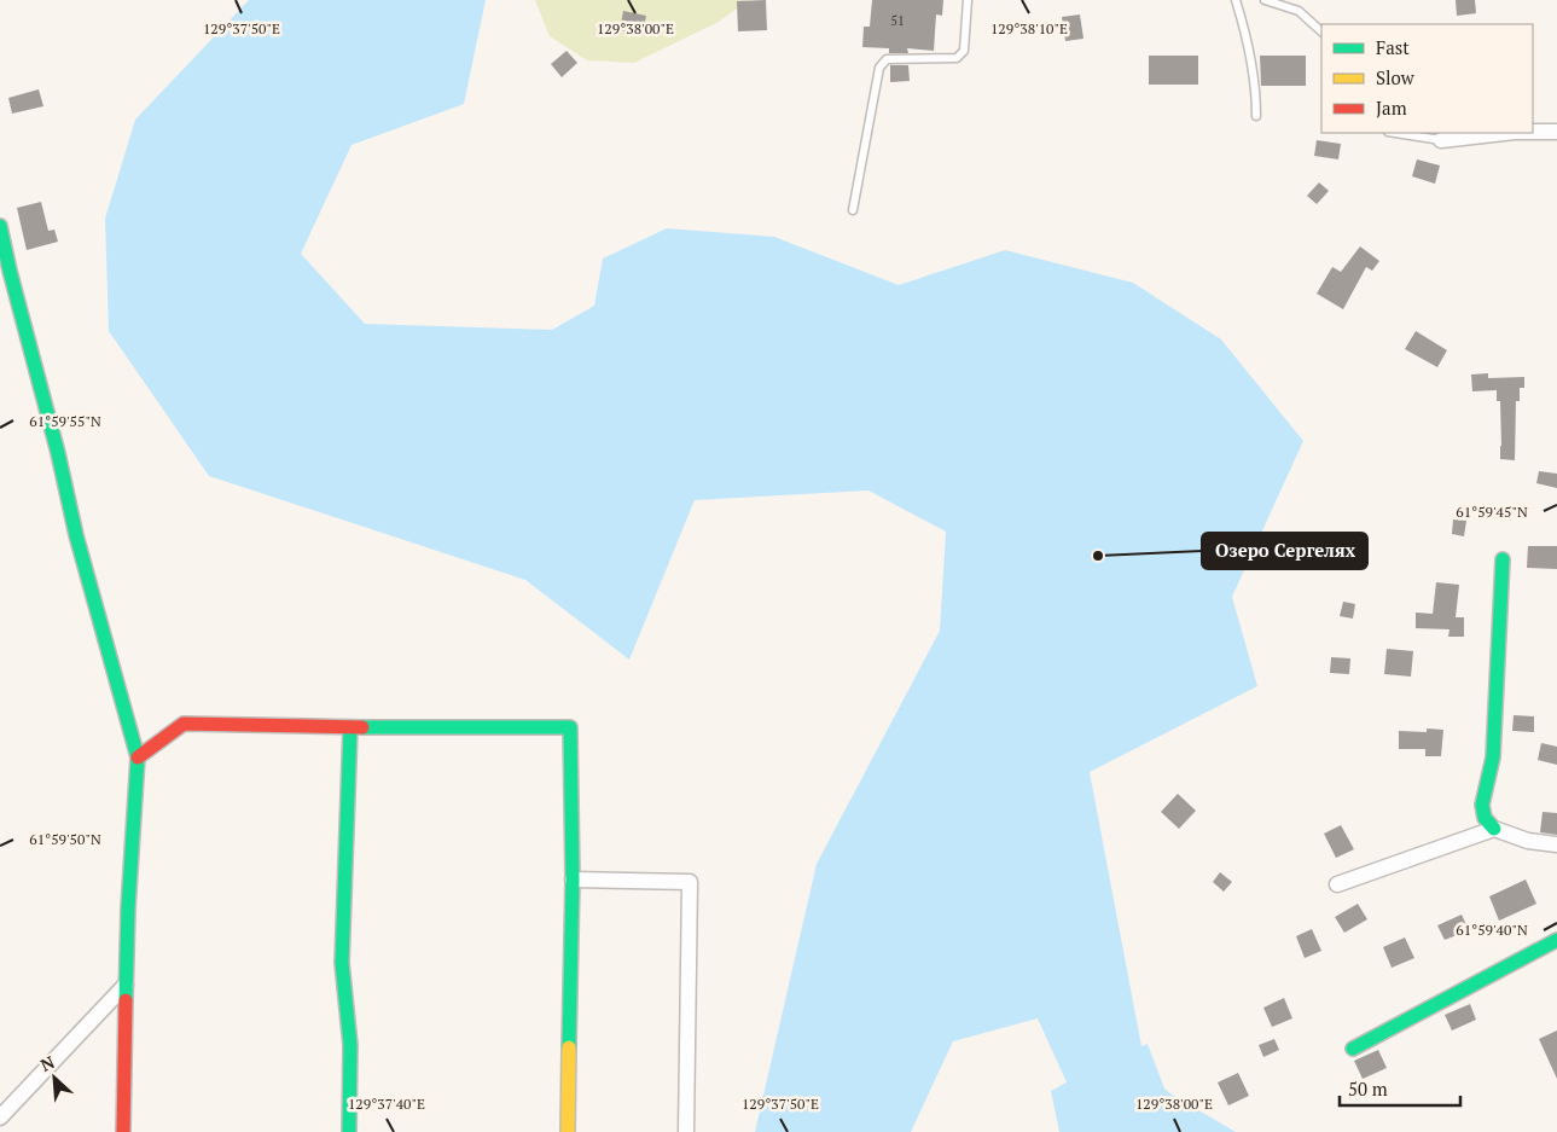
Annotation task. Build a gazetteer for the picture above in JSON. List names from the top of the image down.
{
  "places": ["Озеро Сергелях"],
  "house_numbers": ["51"],
  "legend": ["Fast", "Slow", "Jam"],
  "scale_bar": "50 m",
  "north": "top left",
  "coordinates": [
    "129°37'50\"E",
    "129°38'10\"E",
    "129°38'00\"E",
    "61°59'55\"N",
    "61°59'45\"N",
    "61°59'50\"N",
    "61°59'40\"N",
    "129°37'40\"E"
  ]
}
